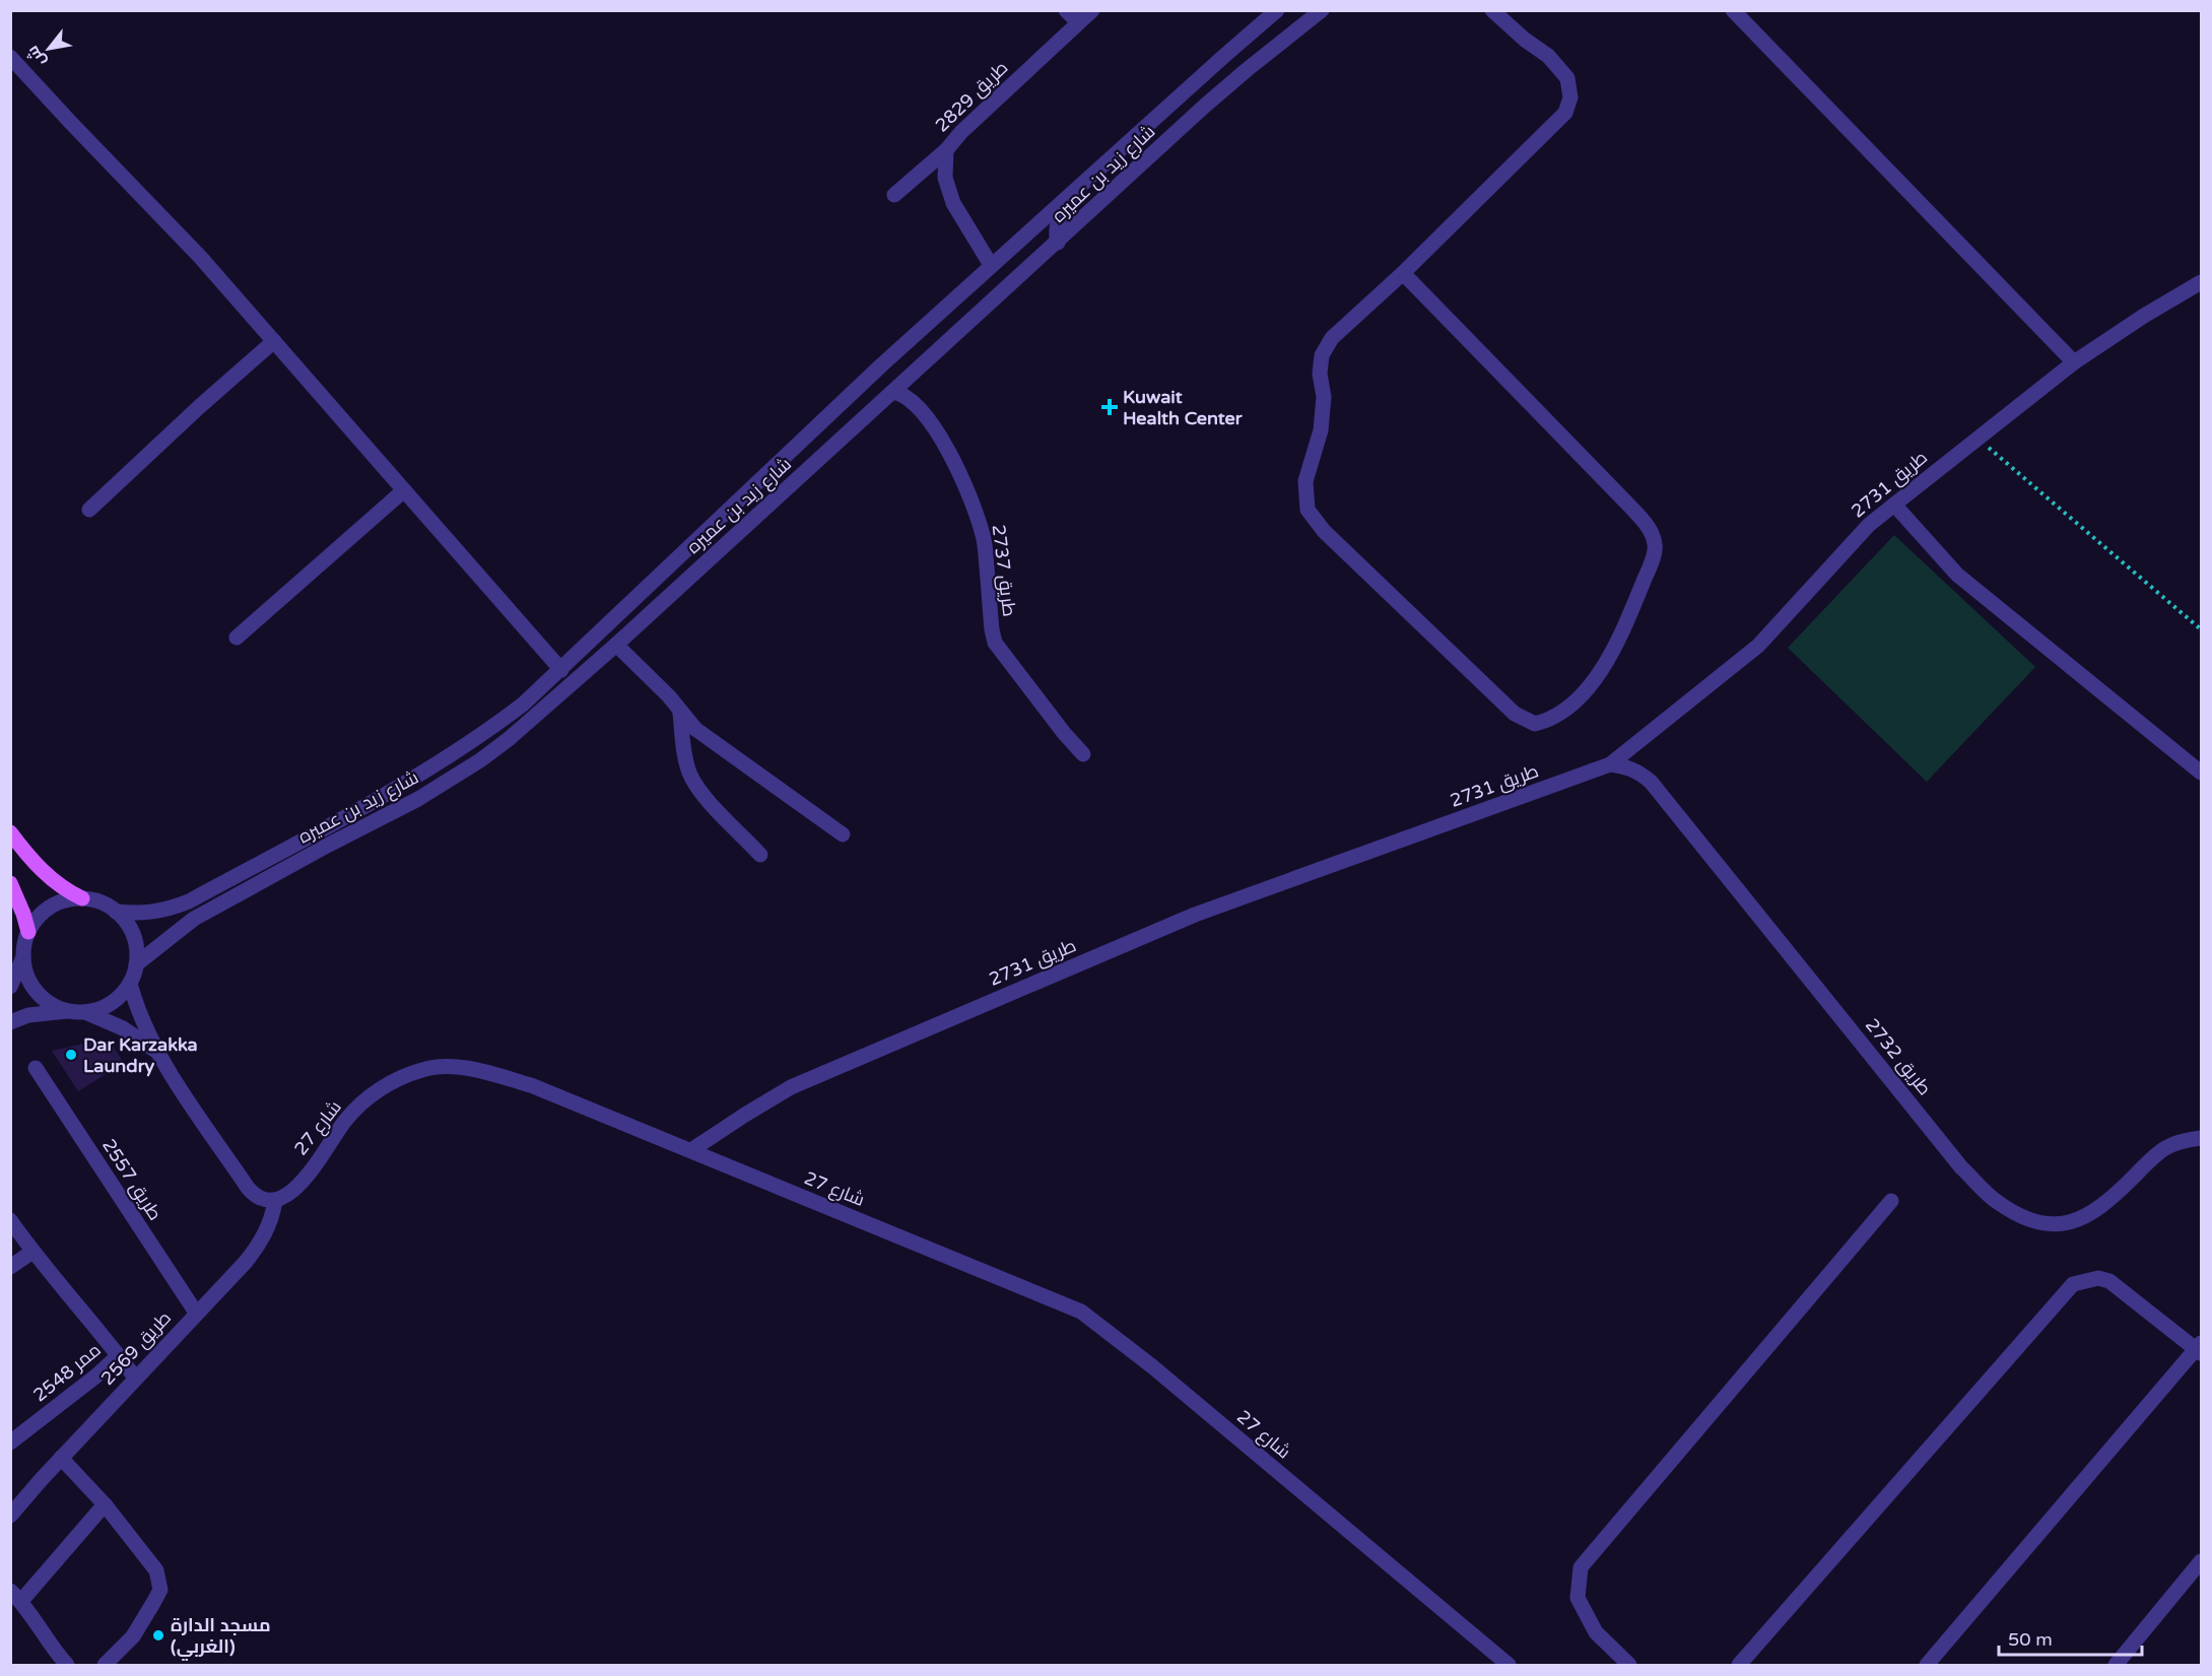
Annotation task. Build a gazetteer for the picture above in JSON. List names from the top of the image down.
{
  "streets": {
    "street": [
      "طريق 2829",
      "شارع زيد بن عميره",
      "طريق 2731",
      "طريق 2737",
      "طريق 2732",
      "شارع 27",
      "طريق 2557",
      "طريق 2569",
      "ممر 2548"
    ]
  },
  "crossings": [
    ["طريق 2829", "شارع زيد بن عميره"],
    ["شارع زيد بن عميره", "طريق 2737"],
    ["طريق 2731", "طريق 2732"],
    ["طريق 2731", "شارع 27"],
    ["شارع 27", "طريق 2569"],
    ["طريق 2557", "طريق 2569"]
  ],
  "places": {
    "health": ["Kuwait Health Center"],
    "other": ["Dar Karzakka Laundry", "مسجد الدارة (الغربي)"]
  },
  "scale_bar": "50 m",
  "north": "bottom left"
}
